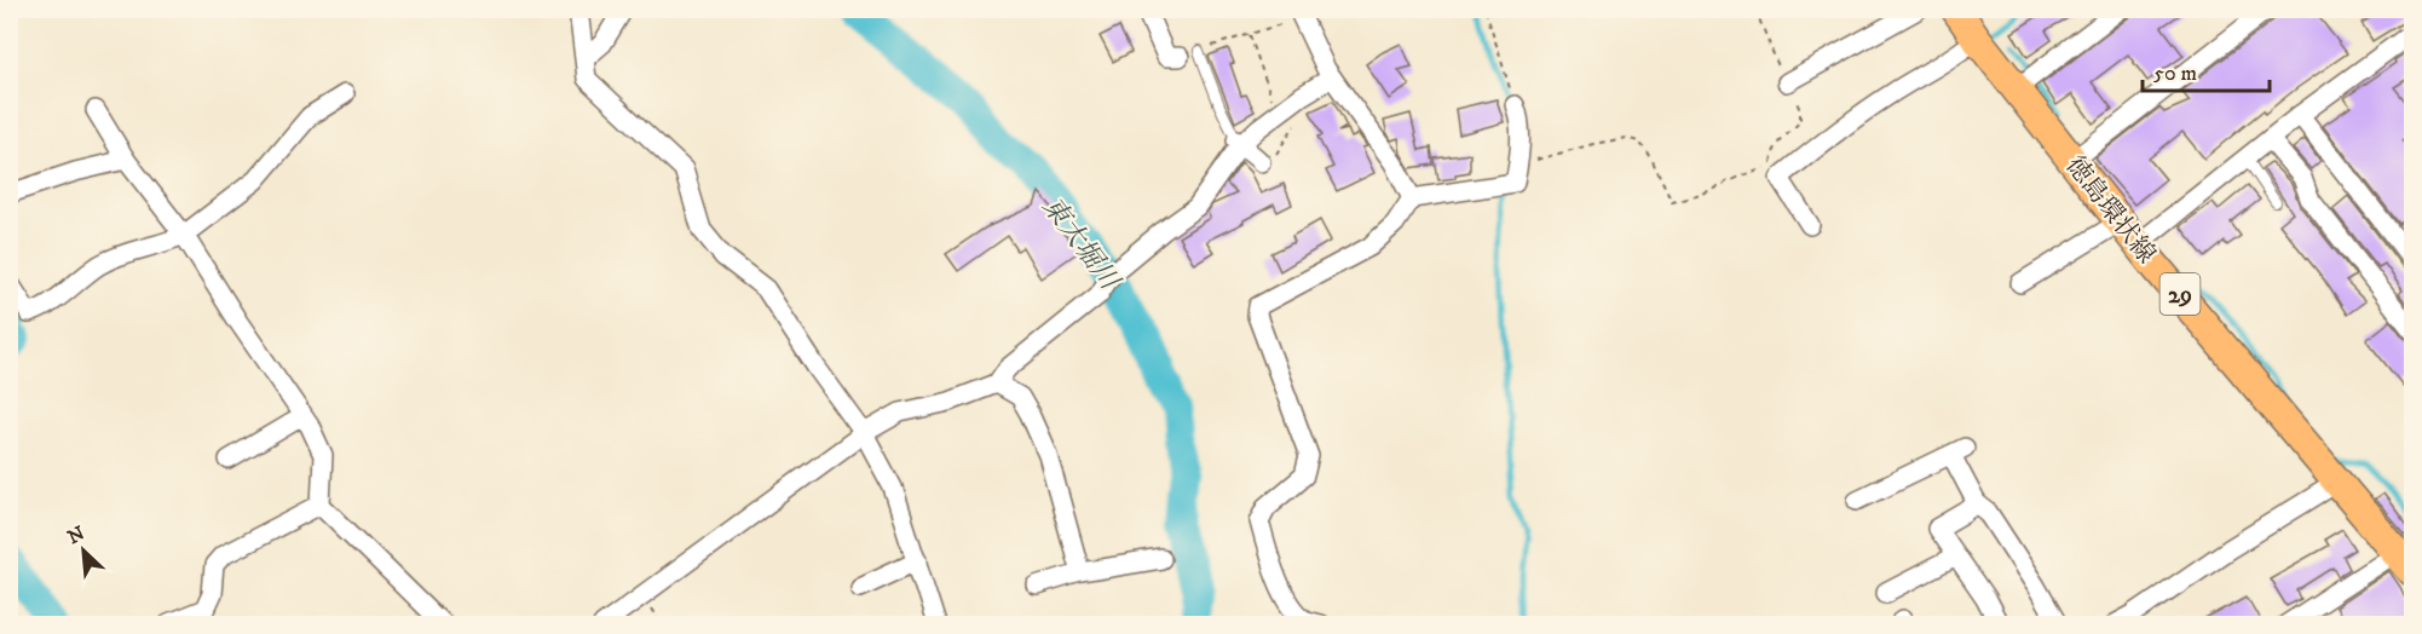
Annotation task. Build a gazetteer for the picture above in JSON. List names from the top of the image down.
{
  "streets": {
    "main road": ["徳島環状線", "29"]
  },
  "water": ["東大堀川"],
  "scale_bar": "50 m",
  "north": "top left"
}
